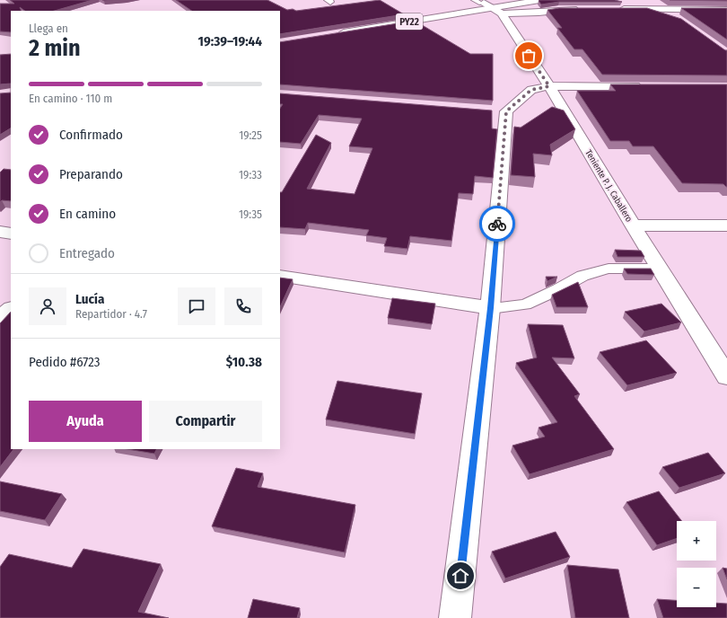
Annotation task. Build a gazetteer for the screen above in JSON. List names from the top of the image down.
{
  "streets": {
    "main road": ["PY22", "Teniente P. J. Caballero"]
  },
  "crossings": [
    ["PY22", "Teniente P. J. Caballero"]
  ],
  "page": {
    "heading": ["2 min", "Llega en", "19:39–19:44"],
    "panel": [
      "Lucía",
      "Repartidor · 4.7",
      "Pedido #6723",
      "$10.38"
    ],
    "bar": "En camino · 110 m",
    "list": [
      ["Confirmado", "19:25"],
      ["Preparando", "19:33"],
      ["En camino", "19:35"],
      "Entregado"
    ],
    "buttons": ["Ayuda", "Compartir"],
    "map_buttons": ["+", "−"]
  }
}
